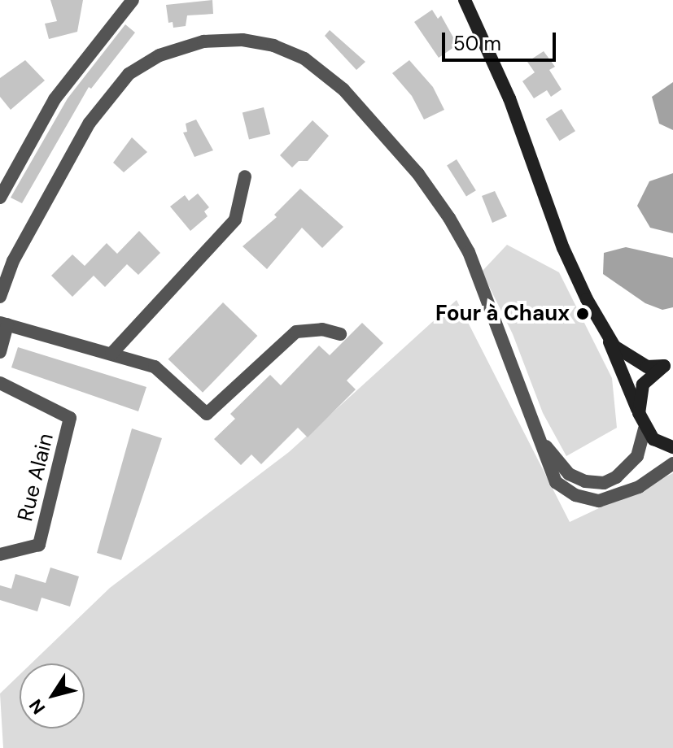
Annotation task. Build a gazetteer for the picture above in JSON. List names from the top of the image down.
{
  "streets": {
    "street": ["Rue Alain"]
  },
  "places": ["Four à Chaux"],
  "scale_bar": "50 m",
  "north": "bottom left"
}
